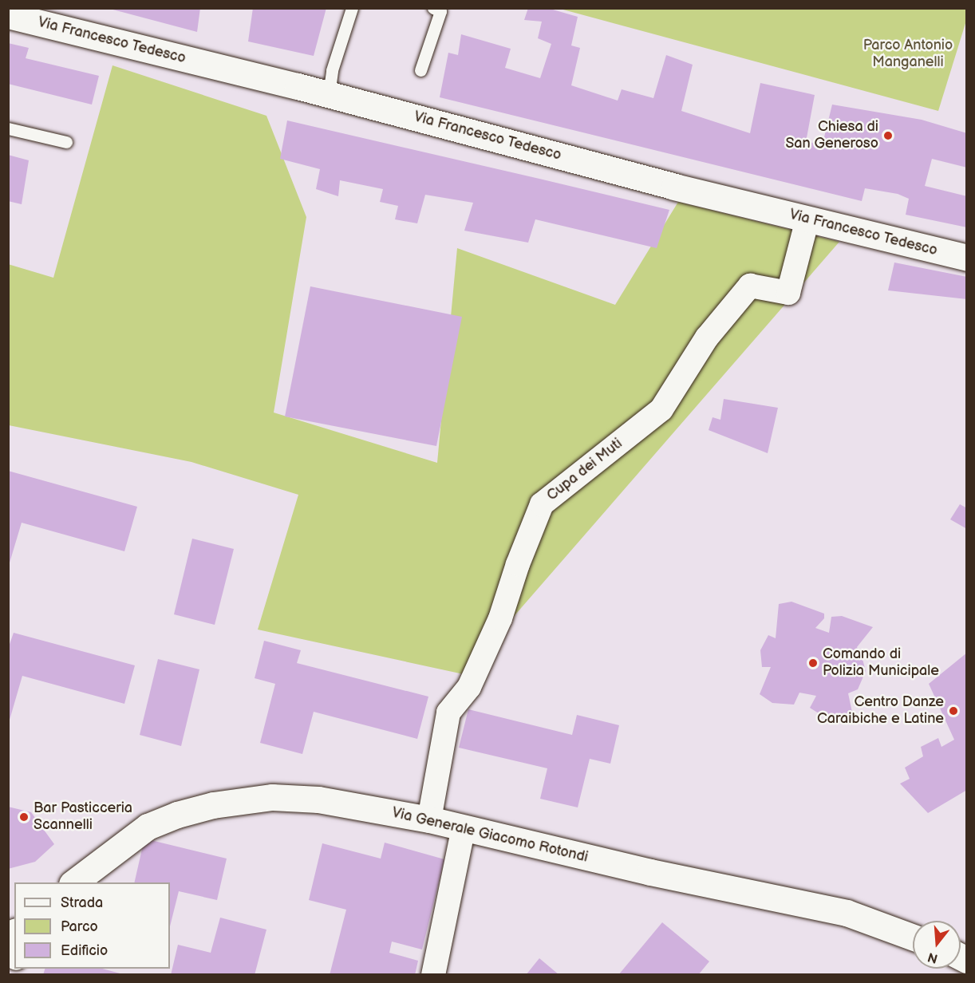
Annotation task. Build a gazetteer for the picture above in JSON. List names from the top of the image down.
{
  "streets": {
    "street": ["Via Francesco Tedesco", "Cupa dei Muti", "Via Generale Giacomo Rotondi"]
  },
  "crossings": [
    ["Via Francesco Tedesco", "Cupa dei Muti"],
    ["Cupa dei Muti", "Via Generale Giacomo Rotondi"]
  ],
  "parks": ["Parco Antonio Manganelli"],
  "places": [
    "Chiesa di San Generoso",
    "Comando di Polizia Municipale",
    "Centro Danze Caraibiche e Latine",
    "Bar Pasticceria Scannelli"
  ],
  "legend": ["Strada", "Parco", "Edificio"],
  "north": "bottom"
}
